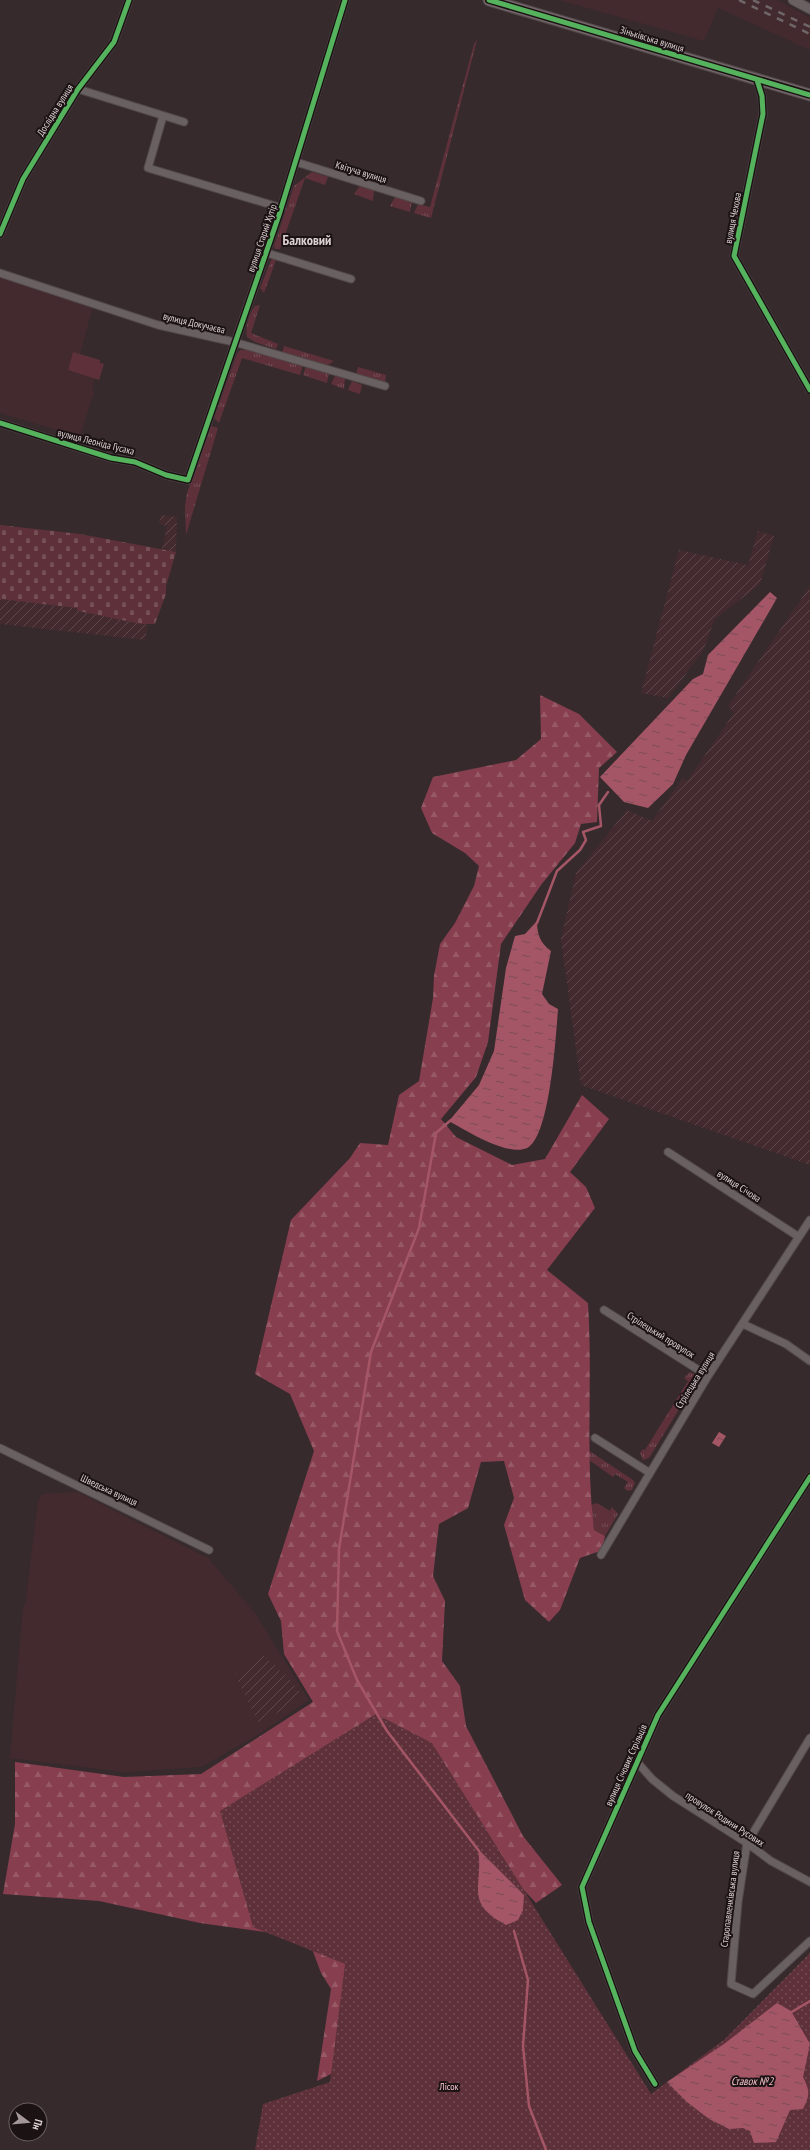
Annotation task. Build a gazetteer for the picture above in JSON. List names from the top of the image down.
{
  "streets": {
    "main road": ["Зіньківська вулиця"],
    "street": [
      "Дослідна вулиця",
      "Квітуча вулиця",
      "вулиця Чехова",
      "вулиця Старий Хутір",
      "вулиця Докучаєва",
      "вулиця Леоніда Гусака",
      "вулиця Січова",
      "Стрілецький провулок",
      "Стрілецька вулиця",
      "Шведська вулиця",
      "вулиця Січових Стрільців",
      "провулок Родини Русових",
      "Старопавленківська вулиця"
    ]
  },
  "crossings": [
    ["Зіньківська вулиця", "вулиця Чехова"],
    ["Квітуча вулиця", "вулиця Старий Хутір"],
    ["вулиця Старий Хутір", "вулиця Докучаєва"],
    ["вулиця Старий Хутір", "вулиця Леоніда Гусака"],
    ["вулиця Січова", "Стрілецька вулиця"],
    ["Стрілецький провулок", "Стрілецька вулиця"],
    ["вулиця Січових Стрільців", "провулок Родини Русових"],
    ["провулок Родини Русових", "Старопавленківська вулиця"]
  ],
  "districts": ["Балковий"],
  "water": ["Ставок №2"],
  "parks": ["Лісок"],
  "north": "right"
}
